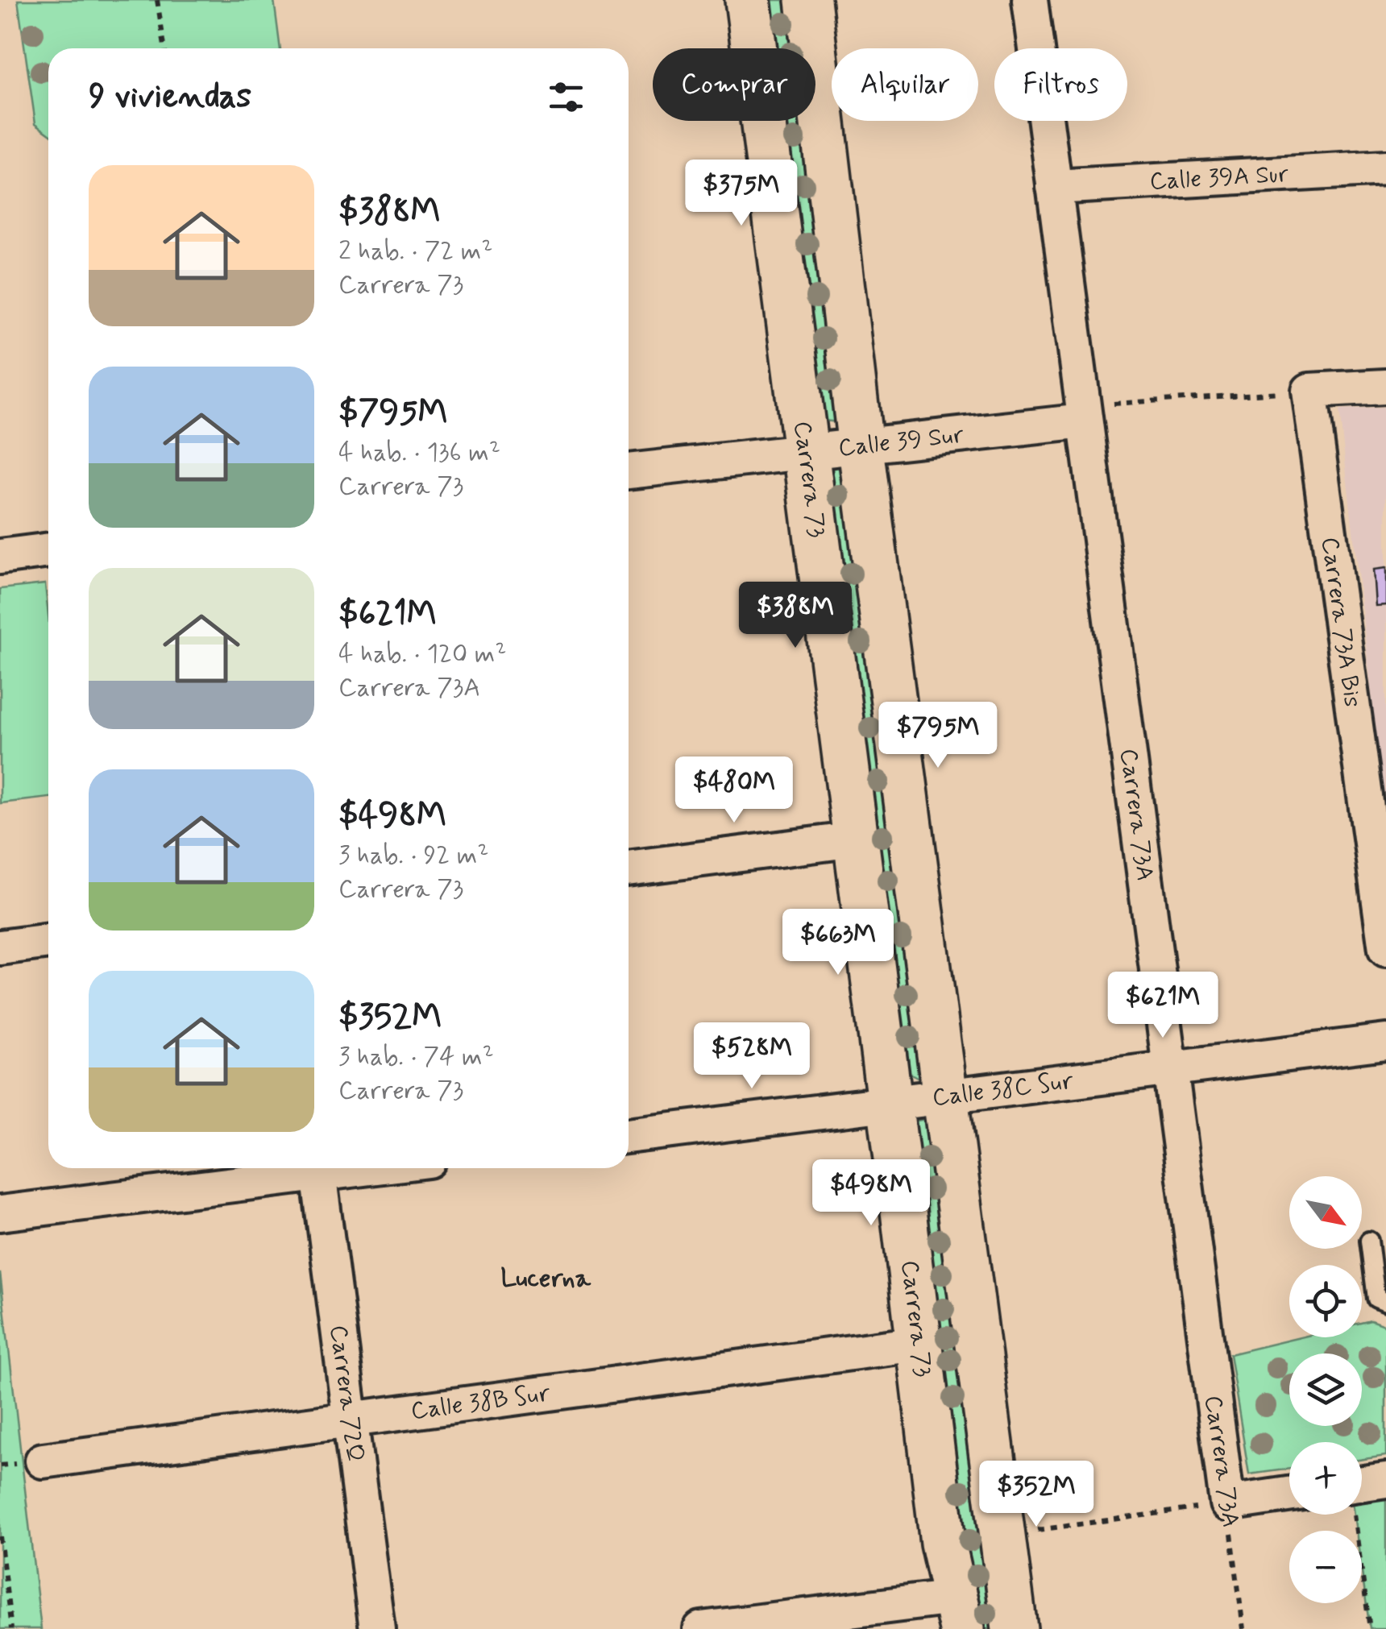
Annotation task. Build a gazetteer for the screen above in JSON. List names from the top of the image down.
{
  "streets": {
    "street": [
      "Calle 39A Sur",
      "Calle 39 Sur",
      "Carrera 73",
      "Carrera 73A Bis",
      "Carrera 73A",
      "Calle 38C Sur",
      "Carrera 72Q",
      "Calle 38B Sur"
    ]
  },
  "crossings": [
    ["Calle 39A Sur", "Carrera 73A"],
    ["Calle 39 Sur", "Carrera 73"],
    ["Calle 39 Sur", "Carrera 73A"],
    ["Carrera 73", "Calle 38C Sur"],
    ["Carrera 73", "Calle 38B Sur"],
    ["Carrera 73A", "Calle 38C Sur"],
    ["Carrera 72Q", "Calle 38B Sur"]
  ],
  "districts": ["Lucerna"],
  "north": "bottom right",
  "page": {
    "chip": ["Comprar", "Alquilar", "Filtros"],
    "heading": "9 viviendas",
    "list": [
      {
        "name": "$388M",
        "note": "2 hab. · 72 m² · Carrera 73"
      },
      {
        "name": "$795M",
        "note": "4 hab. · 136 m² · Carrera 73"
      },
      {
        "name": "$621M",
        "note": "4 hab. · 120 m² · Carrera 73A"
      },
      {
        "name": "$498M",
        "note": "3 hab. · 92 m² · Carrera 73"
      },
      {
        "name": "$352M",
        "note": "3 hab. · 74 m² · Carrera 73"
      }
    ],
    "price": [
      "$375M",
      "$388M",
      "$795M",
      "$480M",
      "$663M",
      "$621M",
      "$528M",
      "$498M",
      "$352M"
    ],
    "map_buttons": ["+", "−"]
  }
}
